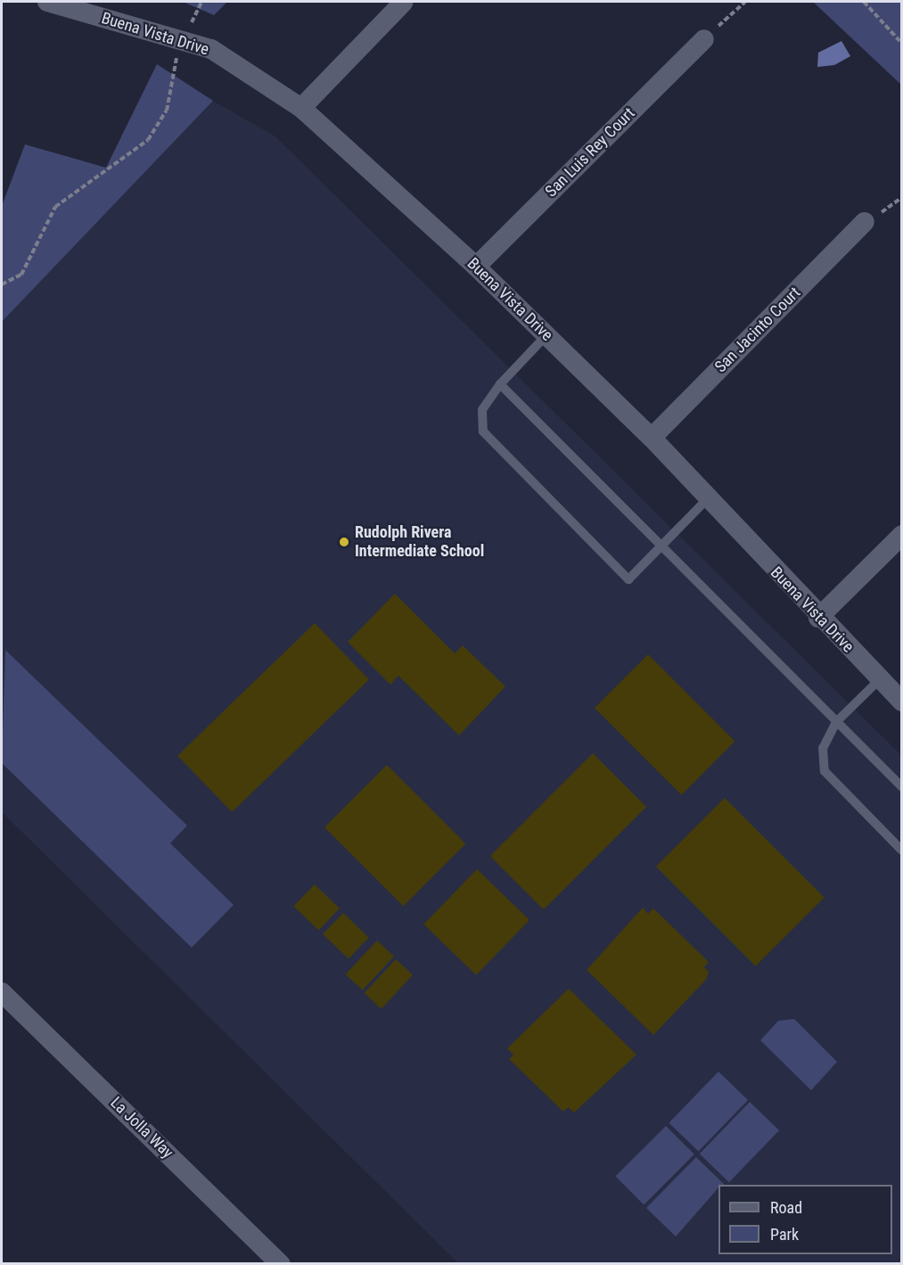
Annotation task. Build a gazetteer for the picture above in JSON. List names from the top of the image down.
{
  "streets": {
    "street": [
      "Buena Vista Drive",
      "San Luis Rey Court",
      "San Jacinto Court",
      "La Jolla Way"
    ]
  },
  "crossings": [
    ["Buena Vista Drive", "San Luis Rey Court"],
    ["Buena Vista Drive", "San Jacinto Court"]
  ],
  "places": ["Rudolph Rivera Intermediate School"],
  "legend": ["Road", "Park"]
}
